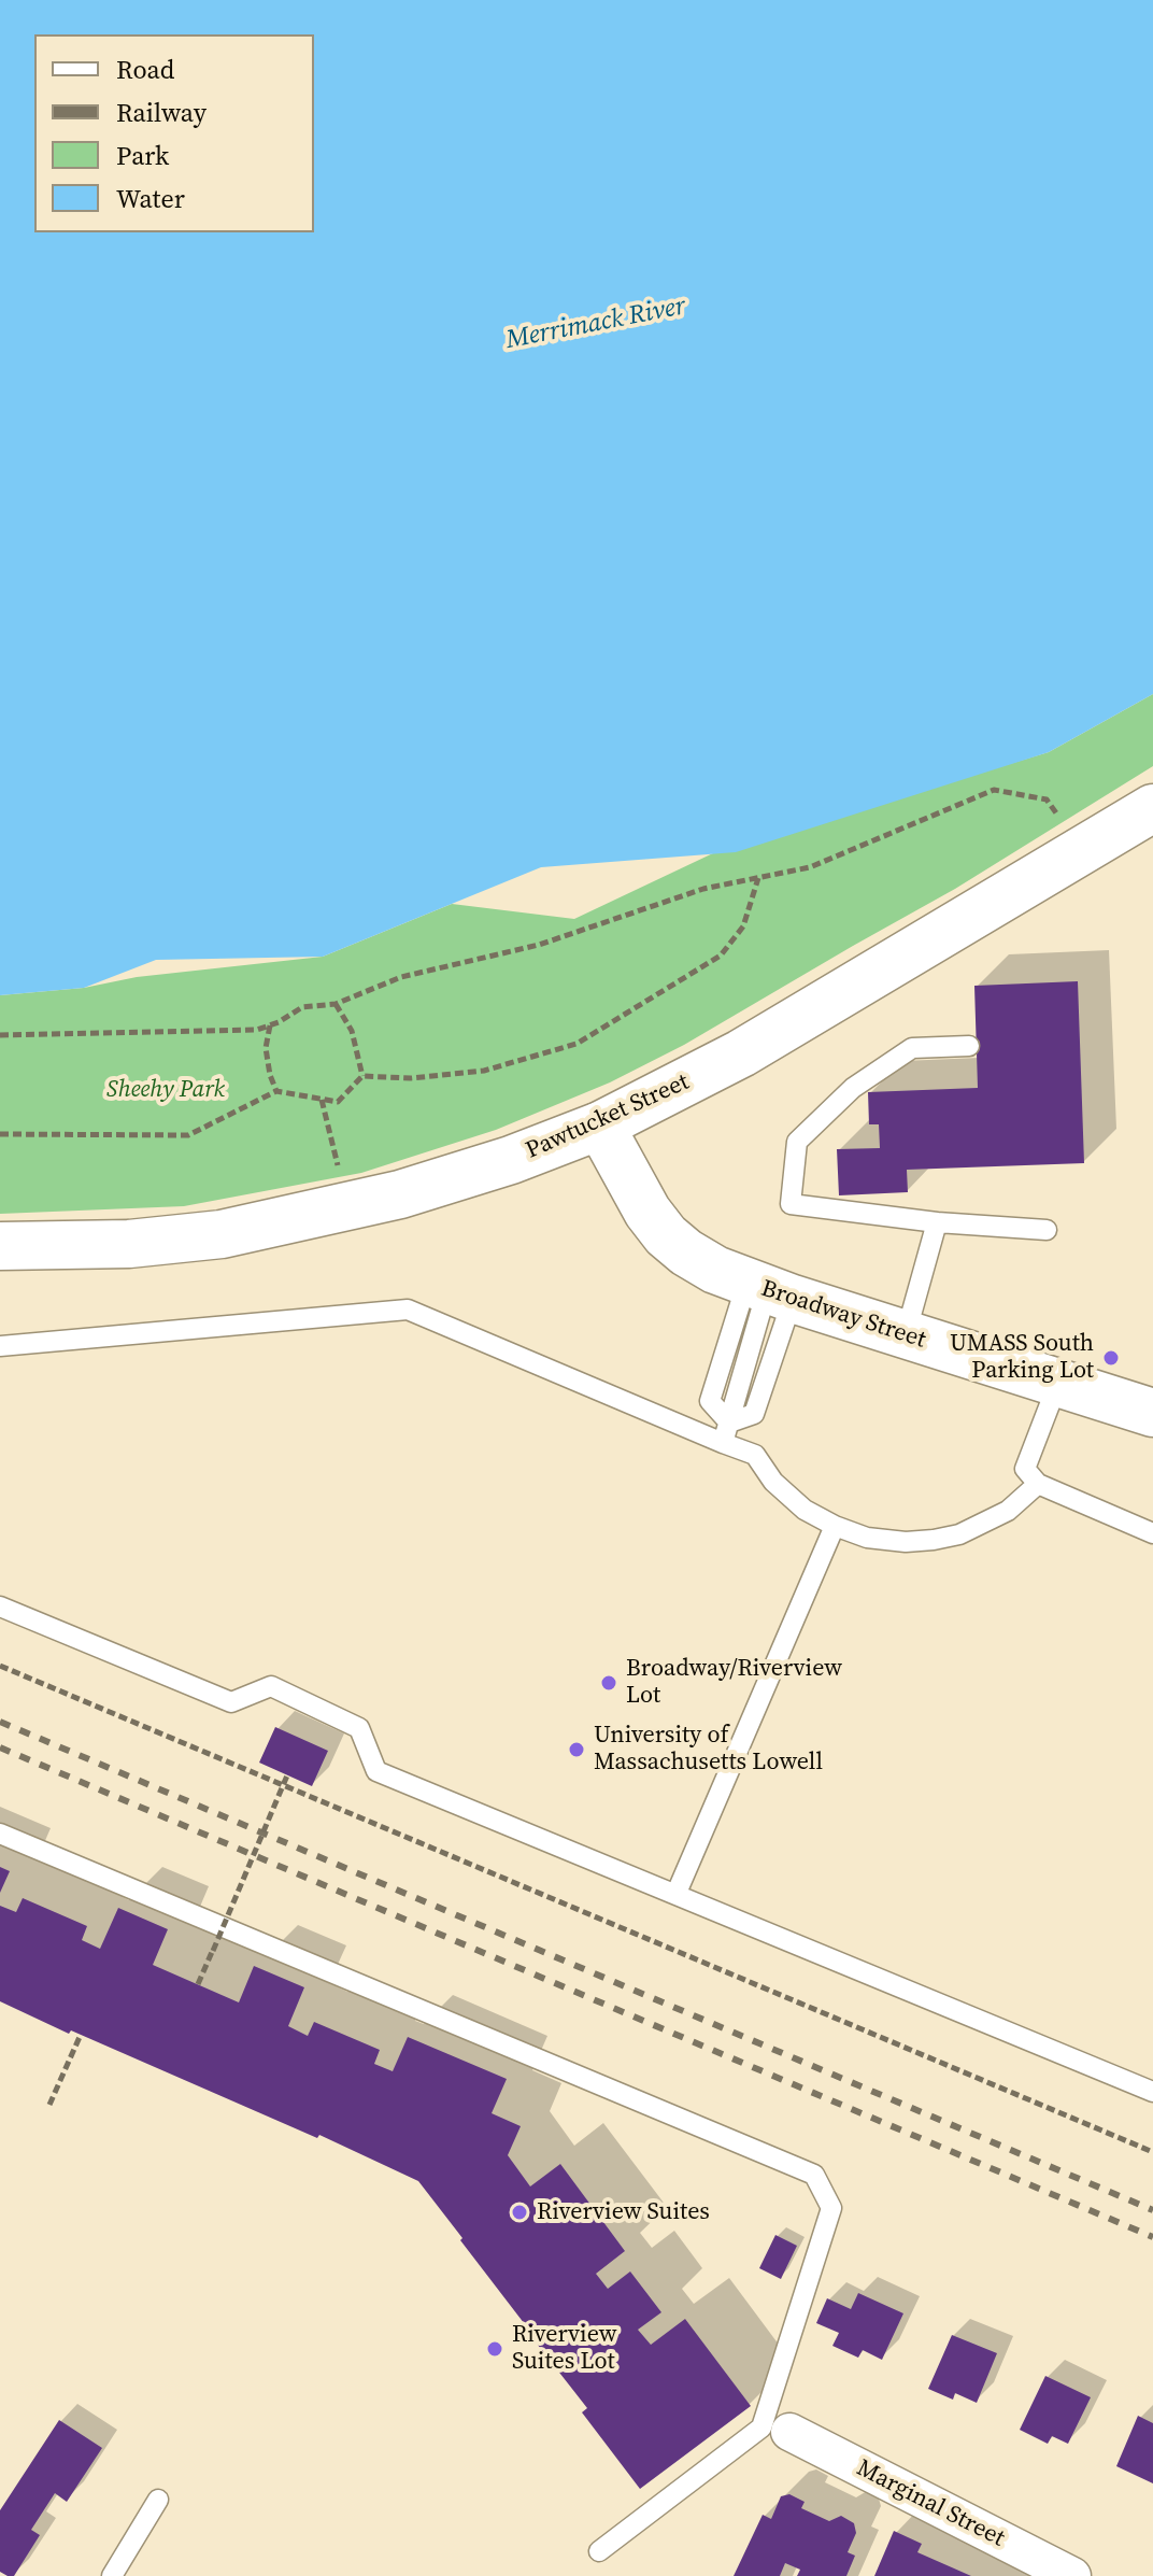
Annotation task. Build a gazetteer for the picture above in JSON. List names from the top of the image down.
{
  "streets": {
    "main road": ["Pawtucket Street", "Broadway Street"],
    "street": ["Marginal Street"]
  },
  "crossings": [
    ["Pawtucket Street", "Broadway Street"]
  ],
  "water": ["Merrimack River"],
  "parks": ["Sheehy Park"],
  "places": [
    "UMASS South Parking Lot",
    "Broadway/Riverview Lot",
    "University of Massachusetts Lowell",
    "Riverview Suites",
    "Riverview Suites Lot"
  ],
  "legend": [
    "Road",
    "Railway",
    "Park",
    "Water"
  ]
}
